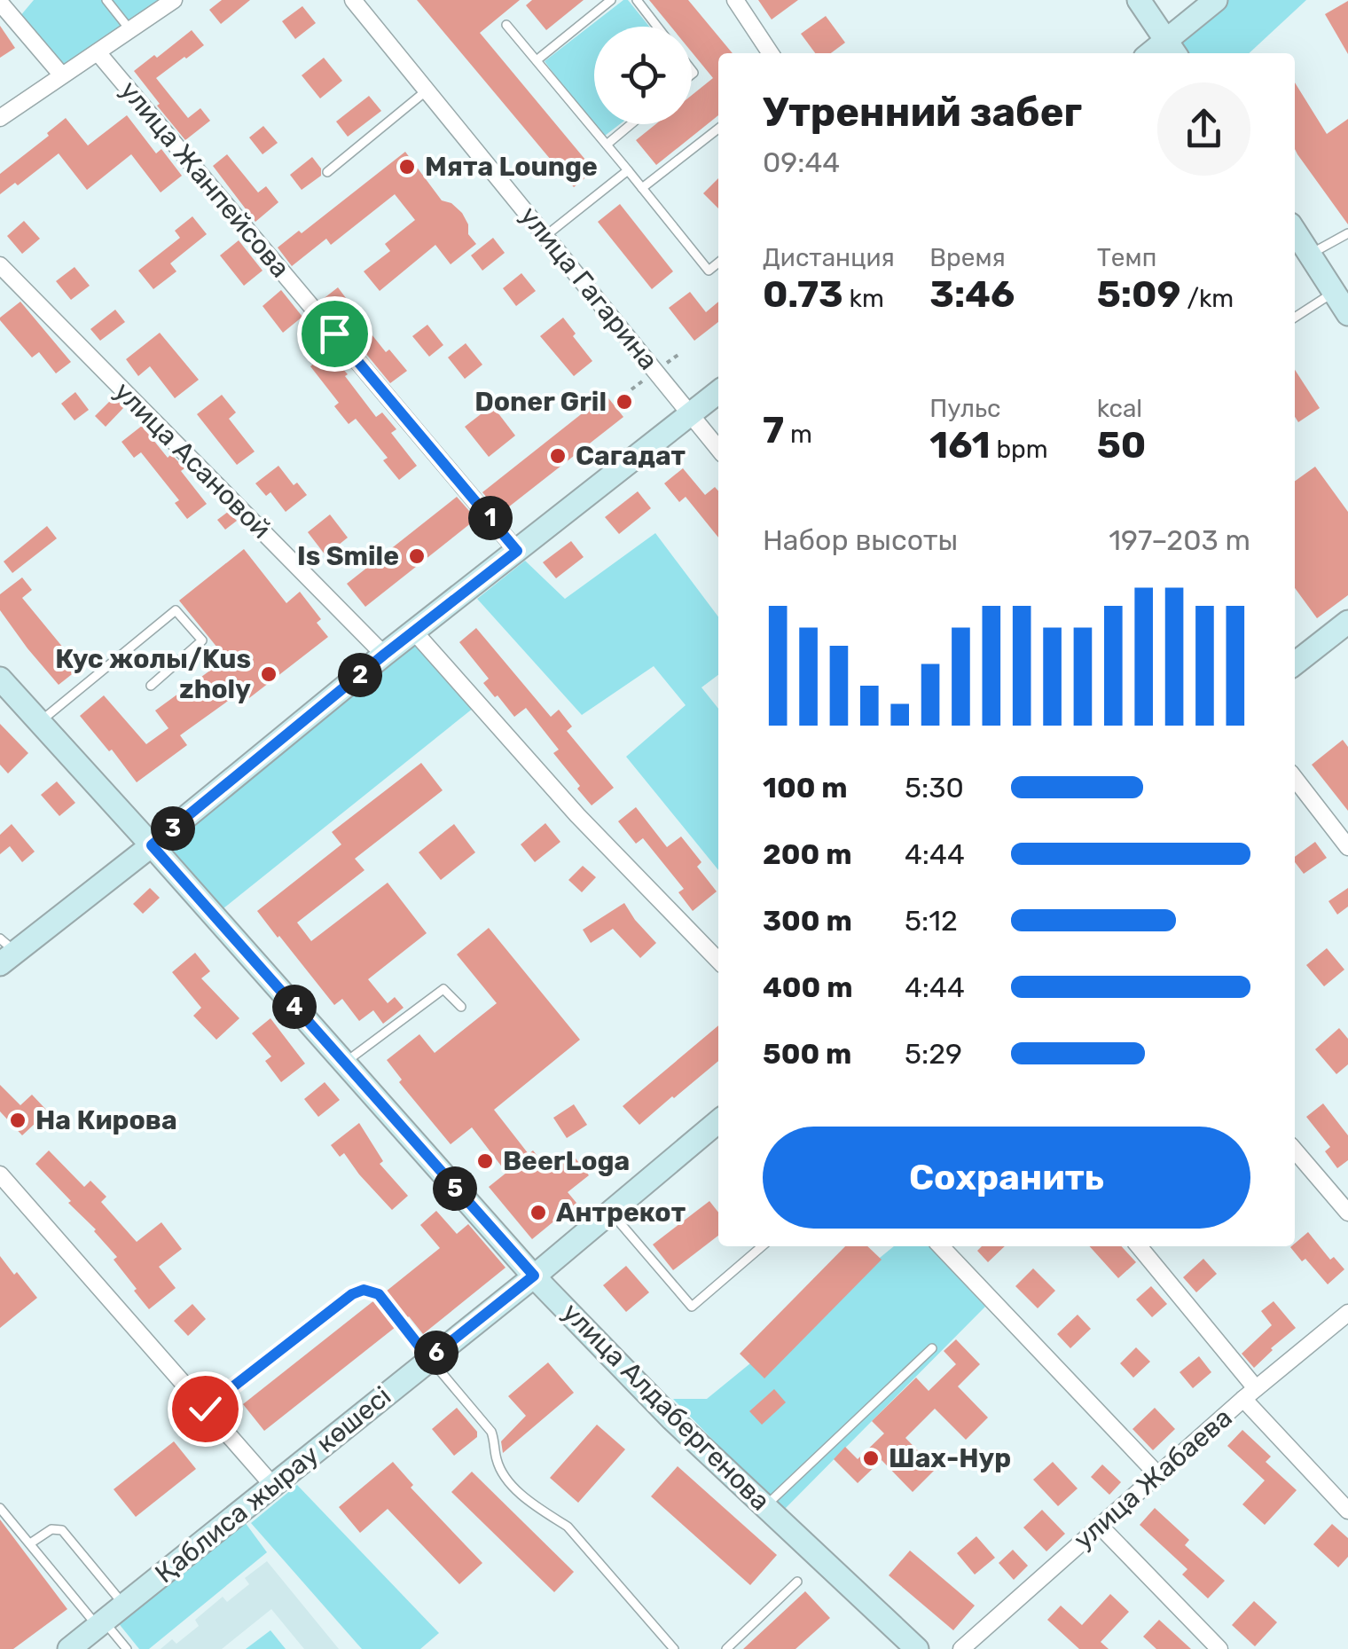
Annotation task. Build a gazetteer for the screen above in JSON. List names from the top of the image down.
{
  "streets": {
    "street": [
      "улица Жанпейсова",
      "улица Гагарина",
      "улица Асановой",
      "улица Алдабергенова",
      "улица Жабаева",
      "Қаблиса жырау көшесі"
    ]
  },
  "crossings": [
    ["улица Алдабергенова", "Қаблиса жырау көшесі"]
  ],
  "places": [
    "Мята Lounge",
    "Doner Gril",
    "Сагадат",
    "Is Smile",
    "Кус жолы/Kus zholy",
    "На Кирова",
    "BeerLoga",
    "Антрекот",
    "Шах-Нур"
  ],
  "page": {
    "heading": ["Утренний забег", "09:44"],
    "stats": [
      ["Дистанция", "0.73 km"],
      ["Время", "3:46"],
      ["Темп", "5:09 /km"],
      ["7 m"],
      ["Пульс", "161 bpm"],
      ["kcal", "50"]
    ],
    "pins": [
      "1",
      "2",
      "3",
      "4",
      "5",
      "6"
    ],
    "chart": ["Набор высоты", "197–203 m"],
    "list": [
      {
        "name": "100 m",
        "note": "5:30"
      },
      {
        "name": "200 m",
        "note": "4:44"
      },
      {
        "name": "300 m",
        "note": "5:12"
      },
      {
        "name": "400 m",
        "note": "4:44"
      },
      {
        "name": "500 m",
        "note": "5:29"
      }
    ],
    "buttons": "Сохранить"
  }
}
